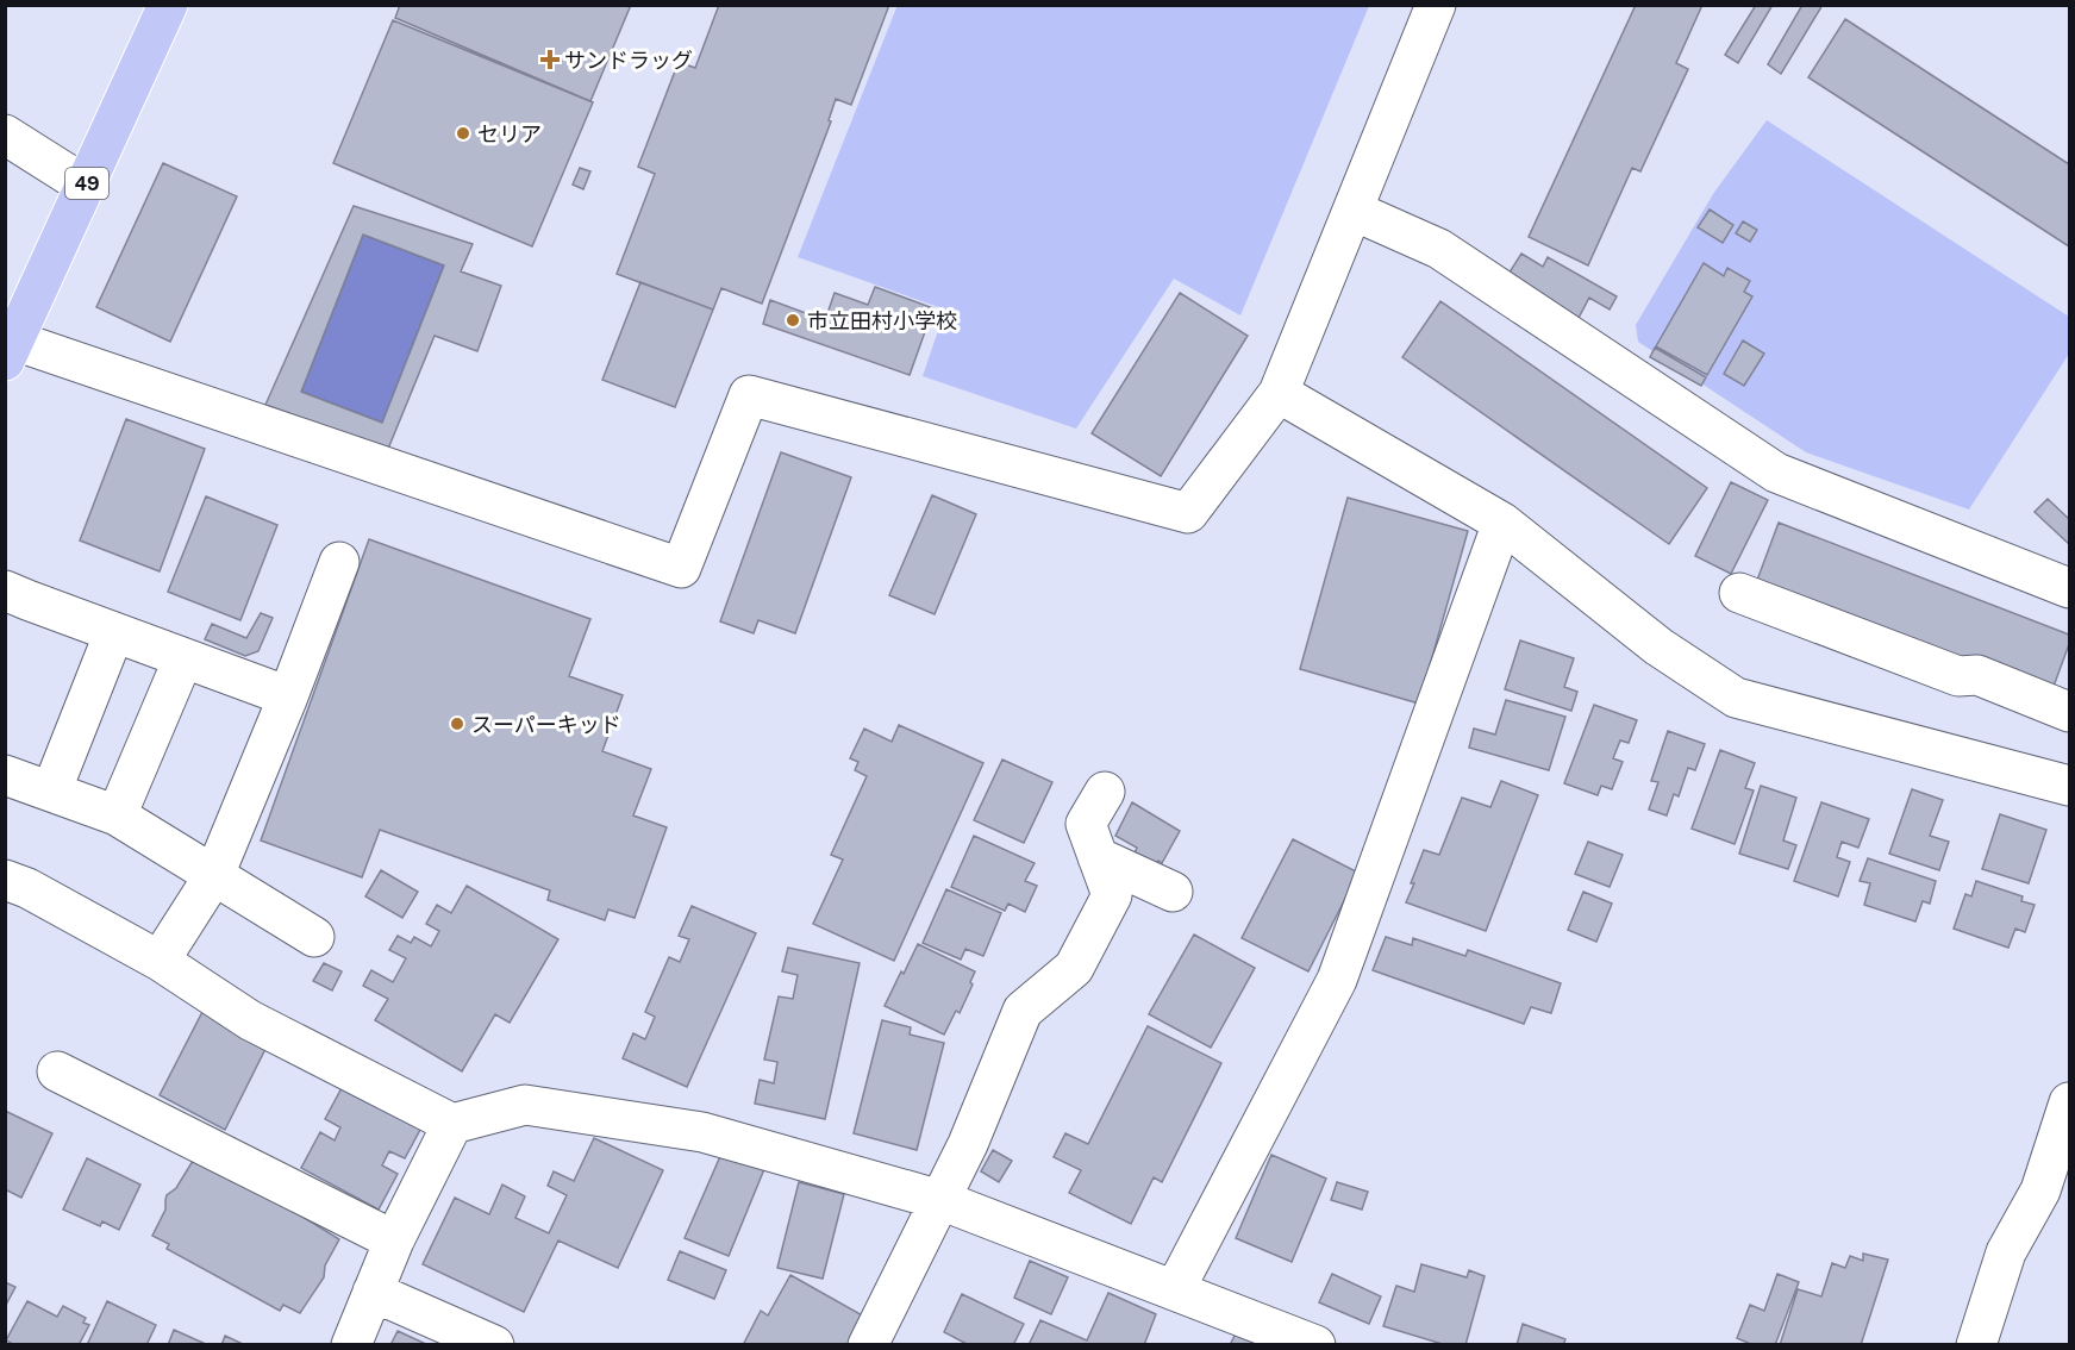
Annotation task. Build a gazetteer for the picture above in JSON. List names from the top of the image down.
{
  "streets": {
    "main road": ["49"]
  },
  "places": {
    "health": ["サンドラッグ"],
    "other": ["セリア", "市立田村小学校", "スーパーキッド"]
  }
}
